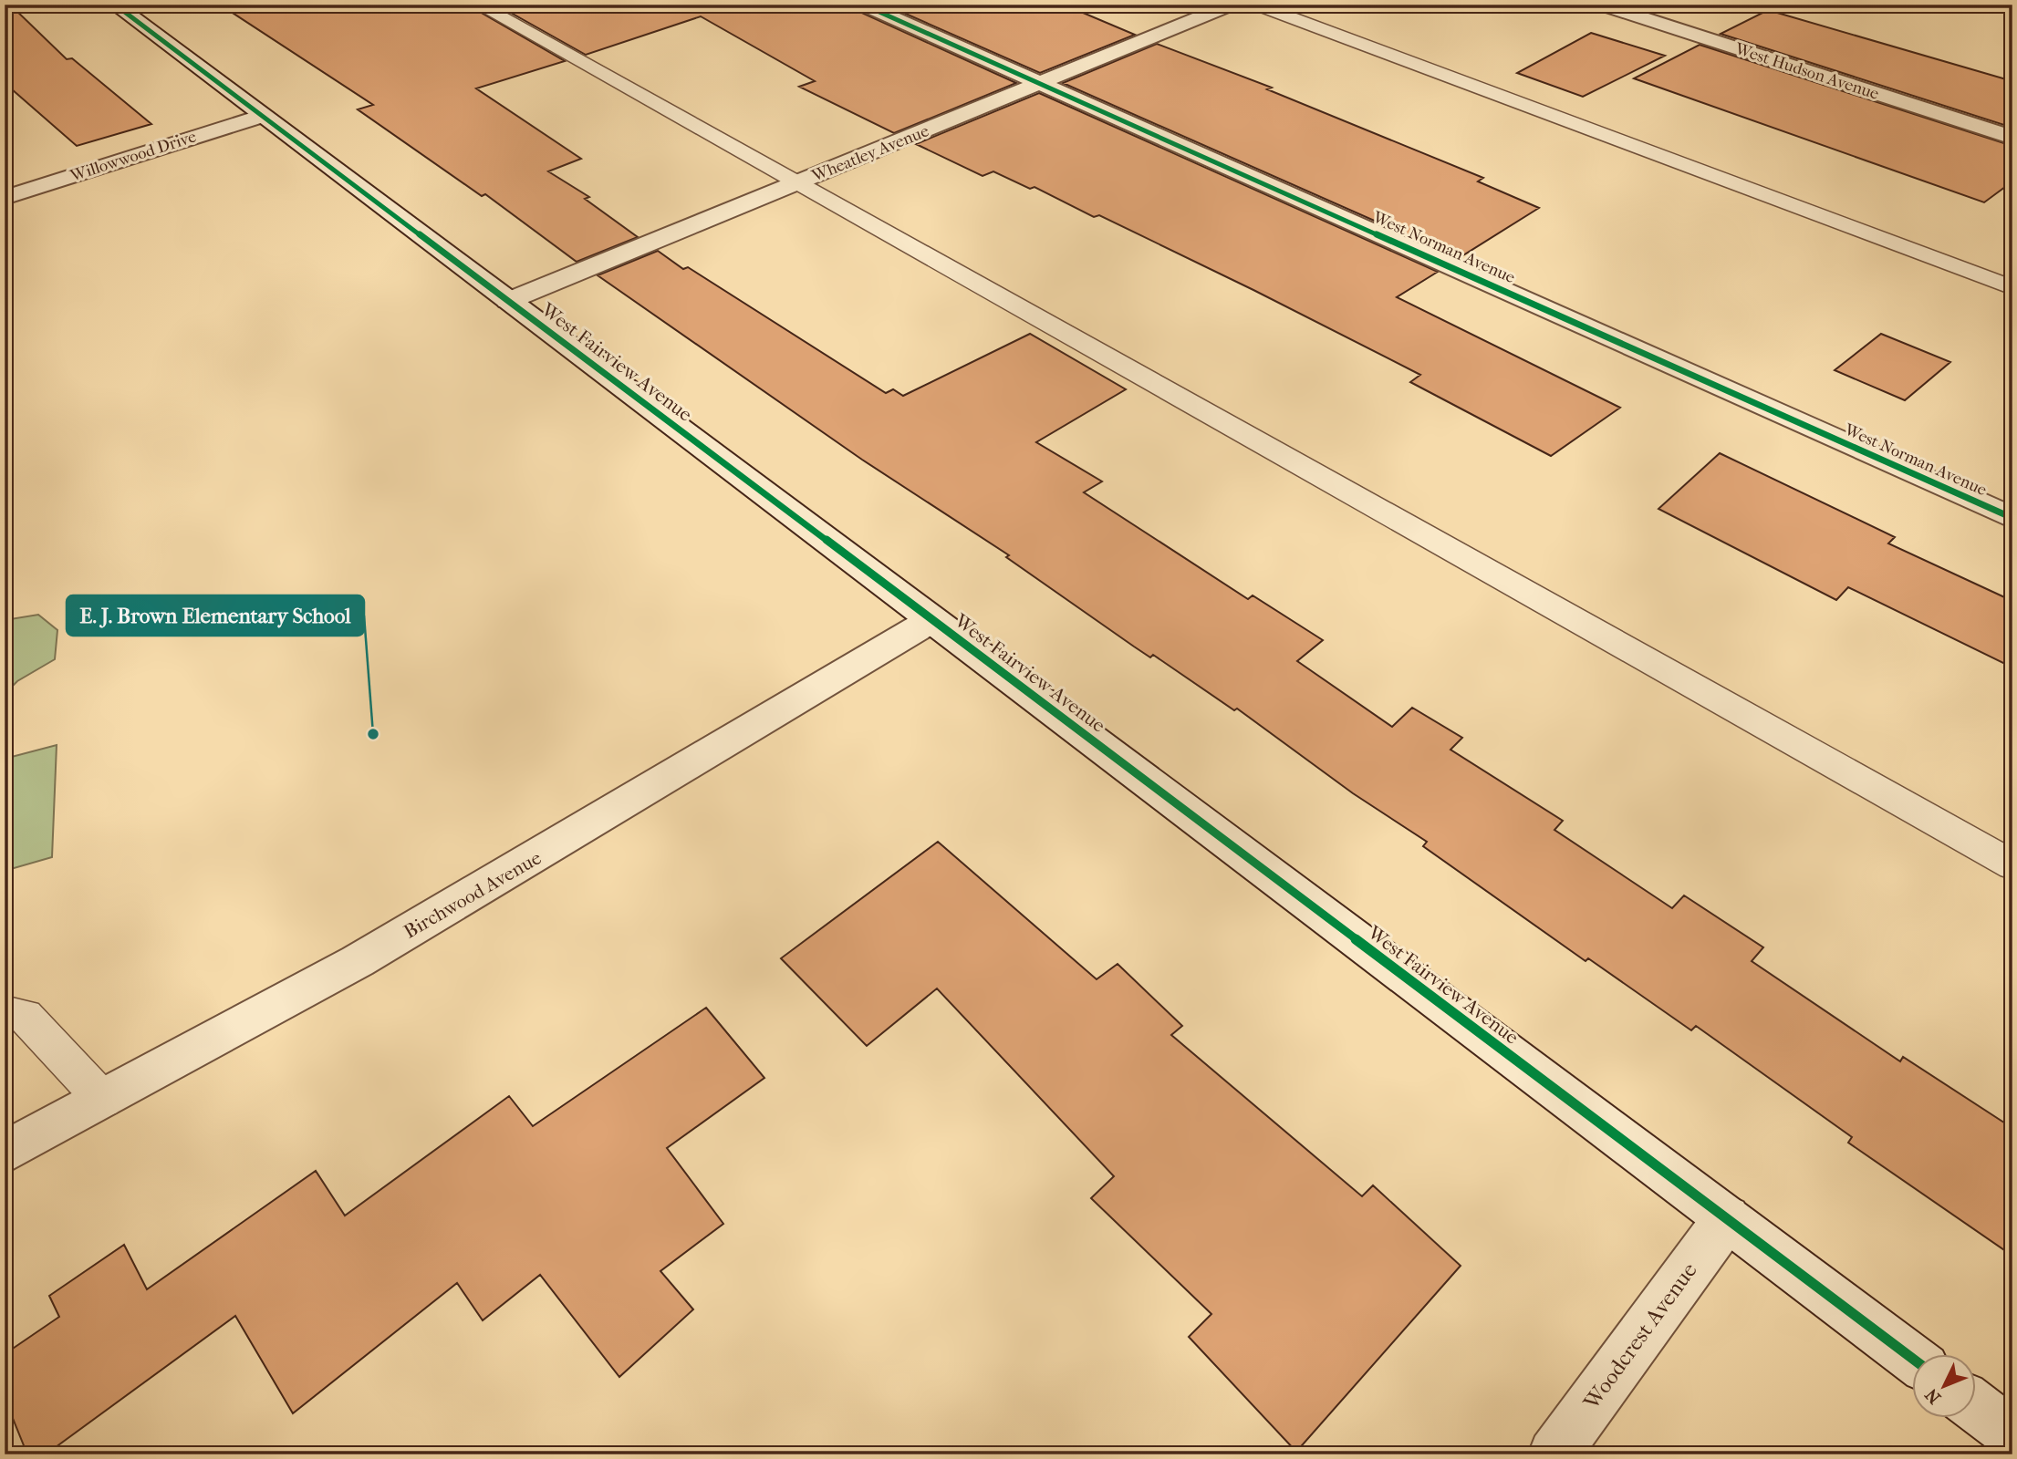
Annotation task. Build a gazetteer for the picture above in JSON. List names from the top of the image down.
{
  "streets": {
    "street": [
      "West Hudson Avenue",
      "Wheatley Avenue",
      "Willowwood Drive",
      "West Norman Avenue",
      "West Fairview Avenue",
      "Birchwood Avenue",
      "Woodcrest Avenue"
    ]
  },
  "crossings": [
    ["Wheatley Avenue", "West Norman Avenue"],
    ["Wheatley Avenue", "West Fairview Avenue"],
    ["Willowwood Drive", "West Fairview Avenue"],
    ["West Fairview Avenue", "Birchwood Avenue"],
    ["West Fairview Avenue", "Woodcrest Avenue"]
  ],
  "places": ["E. J. Brown Elementary School"],
  "north": "bottom left"
}
